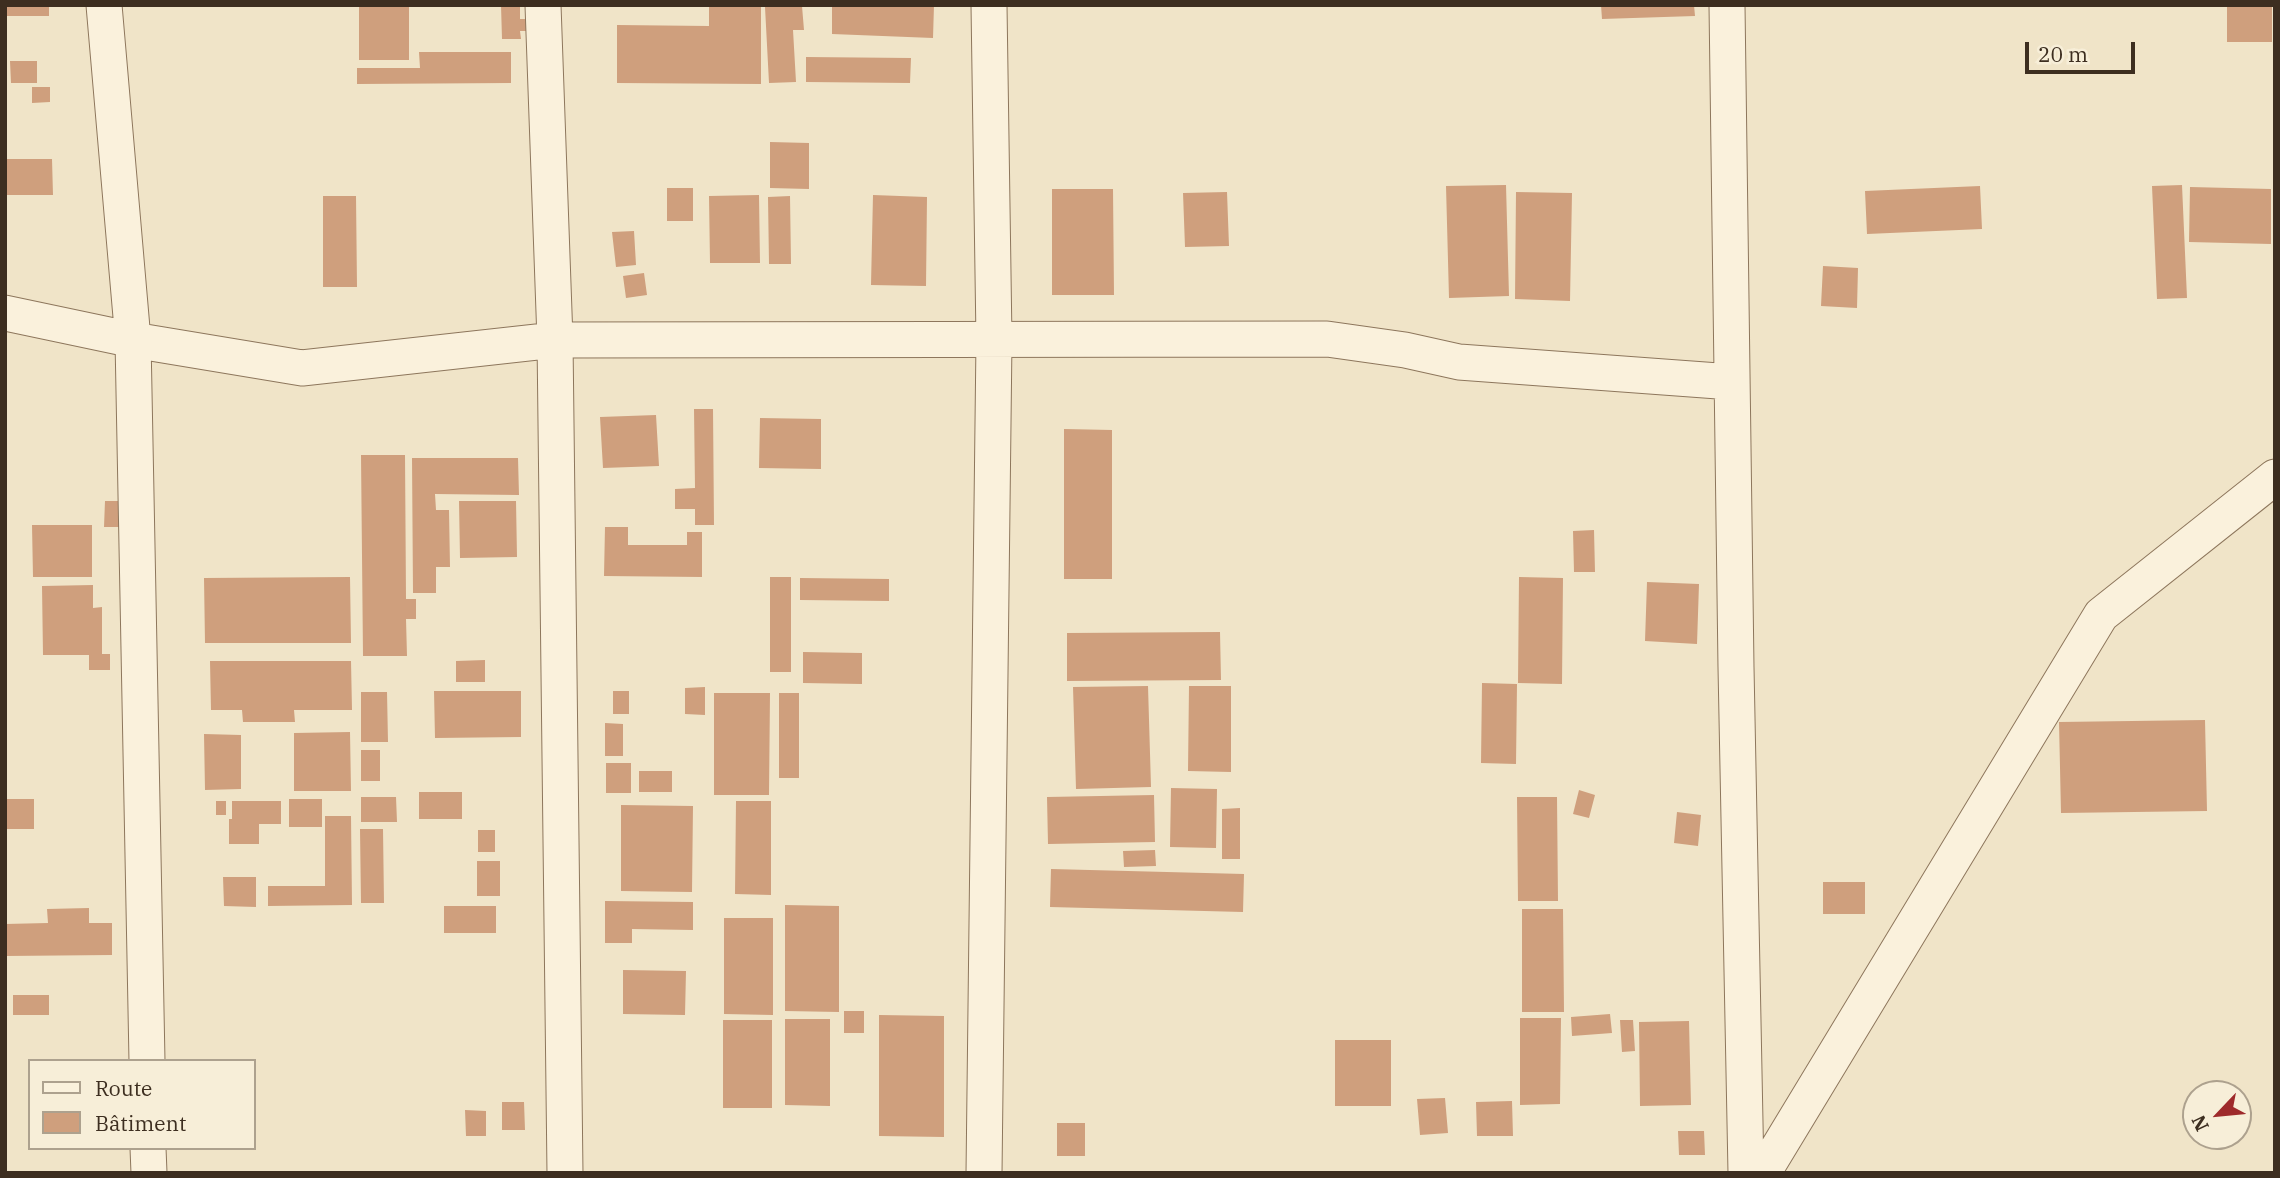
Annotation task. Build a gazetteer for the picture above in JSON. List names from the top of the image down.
{
  "legend": ["Route", "Bâtiment"],
  "scale_bar": "20 m",
  "north": "bottom left"
}
